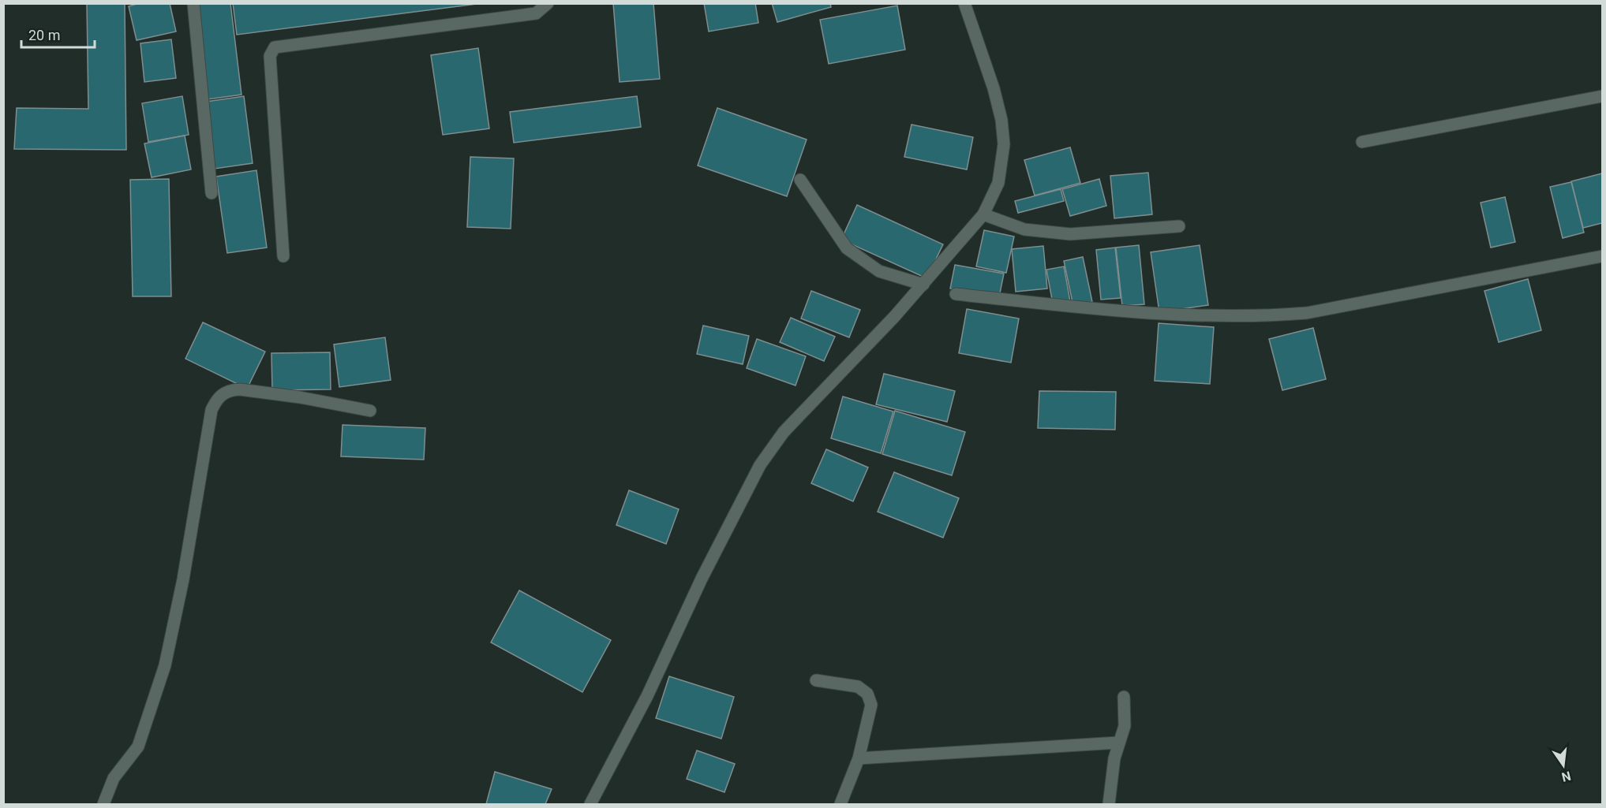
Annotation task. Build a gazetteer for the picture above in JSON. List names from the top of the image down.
{
  "scale_bar": "20 m",
  "north": "bottom"
}
